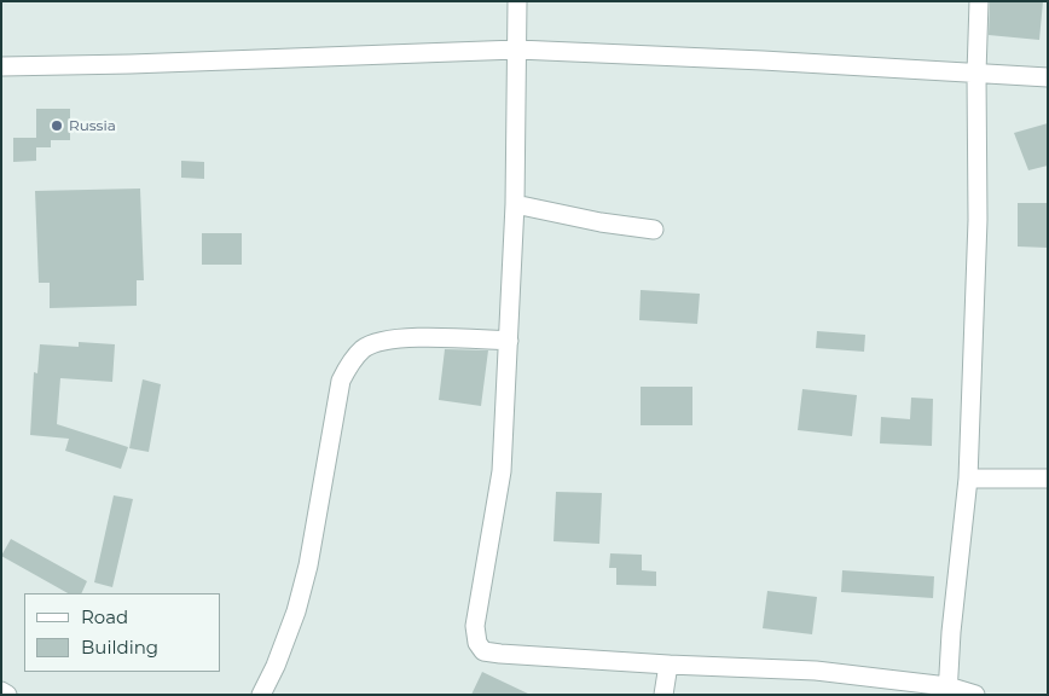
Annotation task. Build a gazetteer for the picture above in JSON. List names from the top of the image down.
{
  "places": ["Russia"],
  "legend": ["Road", "Building"]
}
